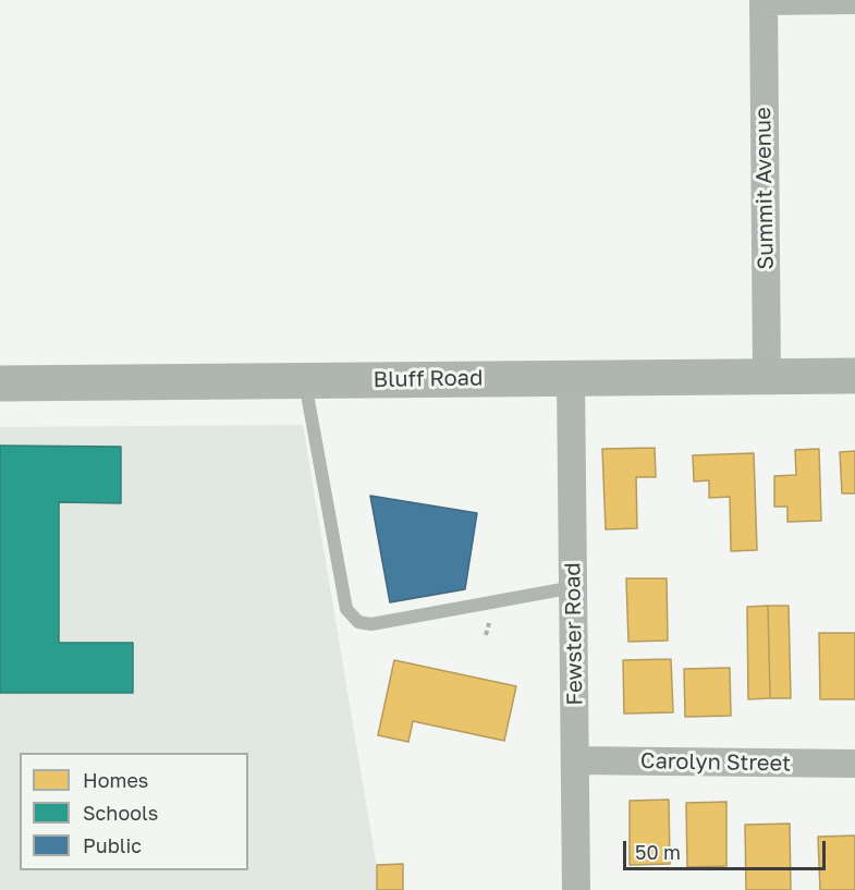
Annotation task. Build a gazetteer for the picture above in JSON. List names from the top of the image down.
{
  "streets": {
    "main road": ["Bluff Road"],
    "street": ["Summit Avenue", "Fewster Road", "Carolyn Street"]
  },
  "crossings": [
    ["Summit Avenue", "Bluff Road"],
    ["Bluff Road", "Fewster Road"],
    ["Fewster Road", "Carolyn Street"]
  ],
  "legend": ["Homes", "Schools", "Public"],
  "scale_bar": "50 m"
}
